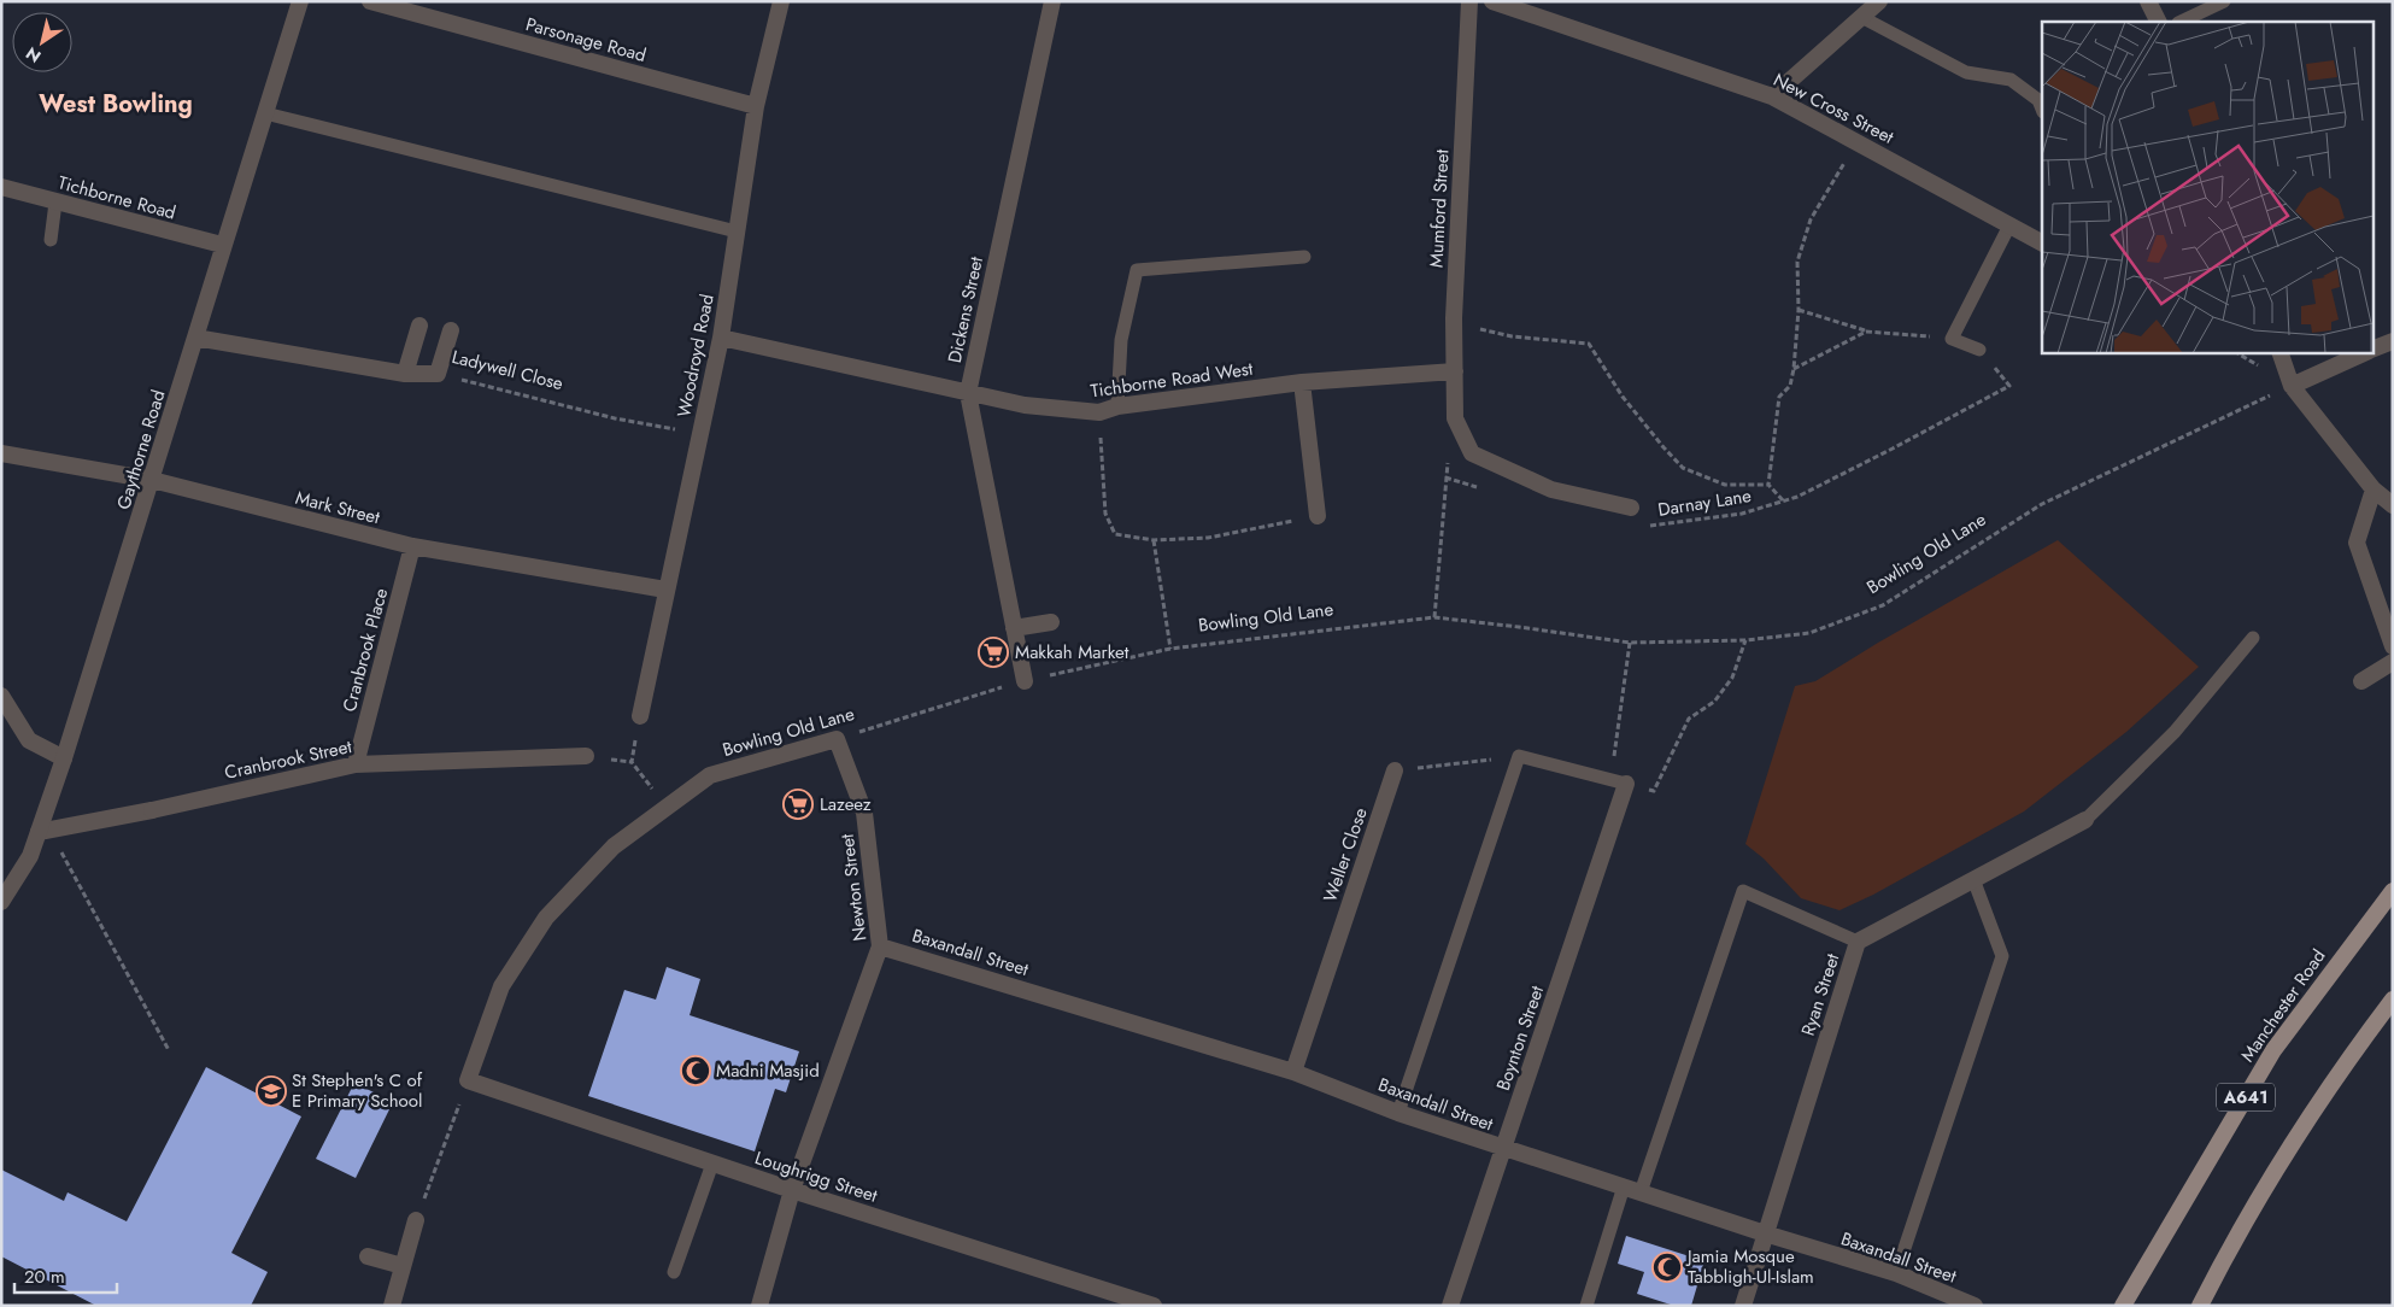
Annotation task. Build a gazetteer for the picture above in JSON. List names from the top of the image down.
{
  "streets": {
    "main road": ["Manchester Road", "A641"],
    "street": [
      "Parsonage Road",
      "New Cross Street",
      "Tichborne Road",
      "Mumford Street",
      "Dickens Street",
      "Woodroyd Road",
      "Ladywell Close",
      "Tichborne Road West",
      "Gaythorne Road",
      "Mark Street",
      "Bowling Old Lane",
      "Cranbrook Place",
      "Cranbrook Street",
      "Weller Close",
      "Newton Street",
      "Baxandall Street",
      "Ryan Street",
      "Boynton Street",
      "Loughrigg Street"
    ],
    "path": ["Darnay Lane"]
  },
  "crossings": [
    ["Parsonage Road", "Woodroyd Road"],
    ["Tichborne Road", "Gaythorne Road"],
    ["Mumford Street", "Tichborne Road West"],
    ["Dickens Street", "Tichborne Road West"],
    ["Dickens Street", "Bowling Old Lane"],
    ["Woodroyd Road", "Ladywell Close"],
    ["Woodroyd Road", "Tichborne Road West"],
    ["Woodroyd Road", "Mark Street"],
    ["Ladywell Close", "Gaythorne Road"],
    ["Gaythorne Road", "Mark Street"],
    ["Gaythorne Road", "Cranbrook Street"],
    ["Mark Street", "Cranbrook Place"],
    ["Bowling Old Lane", "Newton Street"],
    ["Bowling Old Lane", "Loughrigg Street"],
    ["Cranbrook Place", "Cranbrook Street"],
    ["Weller Close", "Baxandall Street"],
    ["Newton Street", "Baxandall Street"],
    ["Newton Street", "Loughrigg Street"],
    ["Baxandall Street", "Ryan Street"],
    ["Baxandall Street", "Boynton Street"]
  ],
  "districts": ["West Bowling"],
  "places": {
    "supermarket": ["Makkah Market", "Lazeez"],
    "mosque": ["Madni Masjid", "Jamia Mosque Tabbligh-Ul-Islam"],
    "school or university": ["St Stephen's C of E Primary School"]
  },
  "scale_bar": "20 m",
  "north": "bottom left"
}
